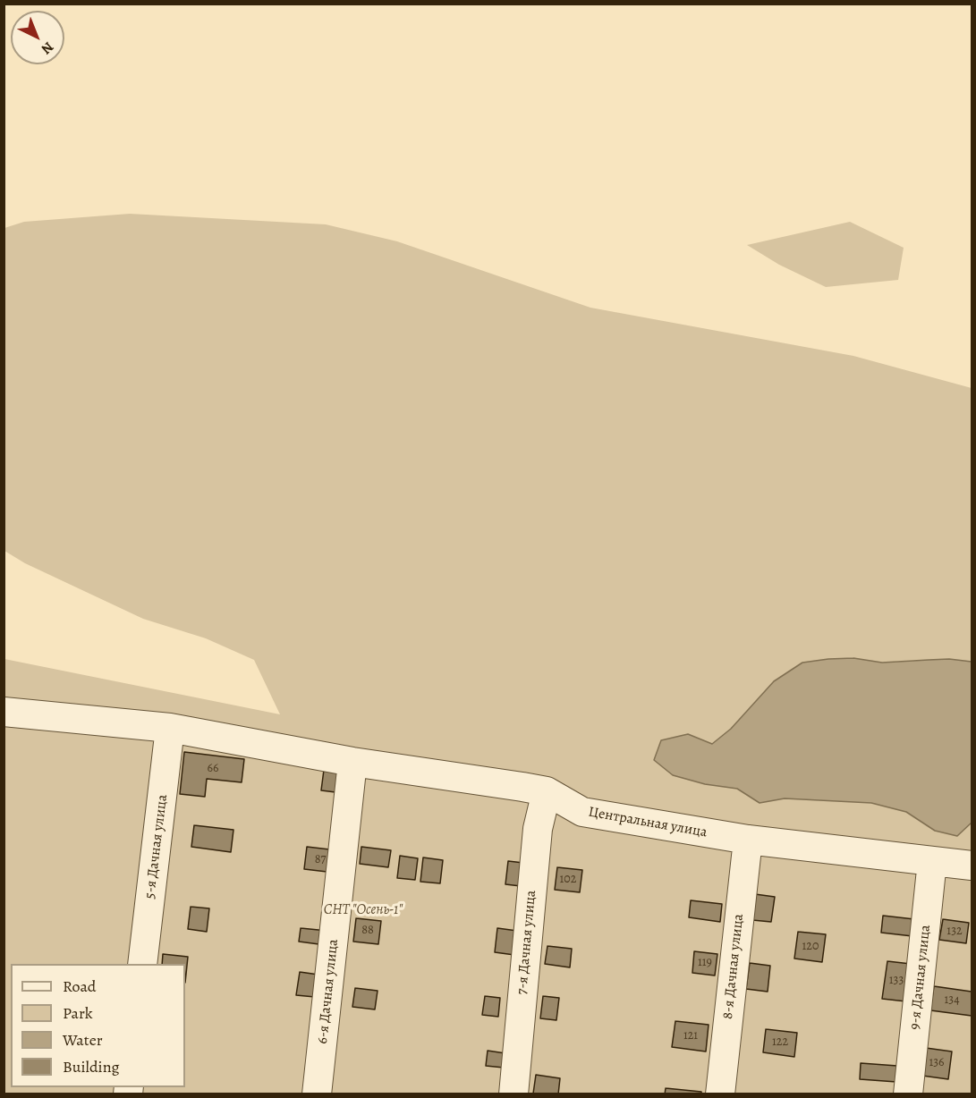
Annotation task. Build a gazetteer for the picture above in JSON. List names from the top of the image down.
{
  "streets": {
    "street": [
      "Центральная улица",
      "5-я Дачная улица",
      "7-я Дачная улица",
      "8-я Дачная улица",
      "9-я Дачная улица",
      "6-я Дачная улица"
    ]
  },
  "crossings": [
    ["Центральная улица", "5-я Дачная улица"],
    ["Центральная улица", "7-я Дачная улица"],
    ["Центральная улица", "8-я Дачная улица"],
    ["Центральная улица", "9-я Дачная улица"],
    ["Центральная улица", "6-я Дачная улица"]
  ],
  "parks": ["СНТ \"Осень-1\""],
  "house_numbers": [
    "66",
    "87",
    "102",
    "88",
    "132",
    "120",
    "119",
    "133",
    "134",
    "121",
    "122",
    "136"
  ],
  "legend": [
    "Road",
    "Park",
    "Water",
    "Building"
  ],
  "north": "bottom right"
}
